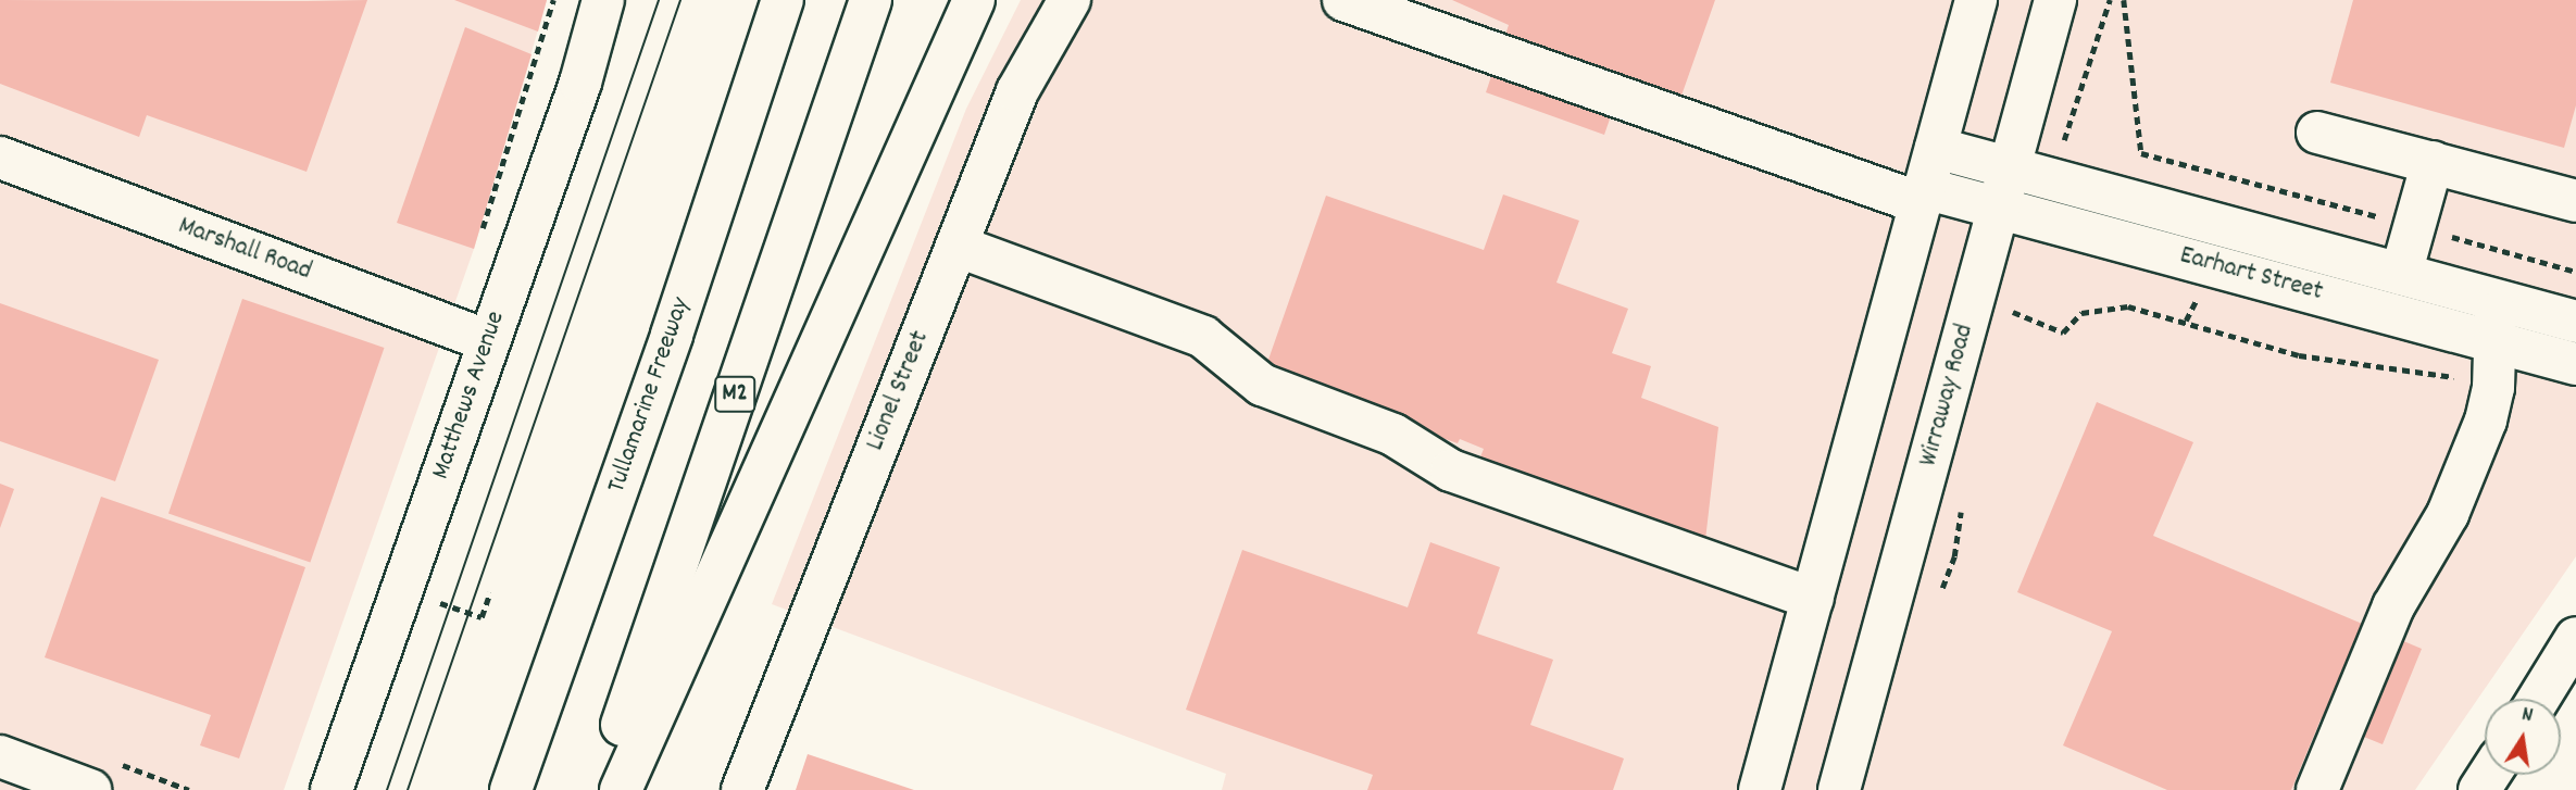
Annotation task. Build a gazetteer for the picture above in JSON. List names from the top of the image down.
{
  "streets": {
    "main road": [
      "Marshall Road",
      "Earhart Street",
      "Lionel Street",
      "M2",
      "Matthews Avenue",
      "Tullamarine Freeway",
      "Wirraway Road"
    ]
  },
  "crossings": [
    ["Marshall Road", "Matthews Avenue"],
    ["Earhart Street", "Wirraway Road"]
  ],
  "north": "top"
}
